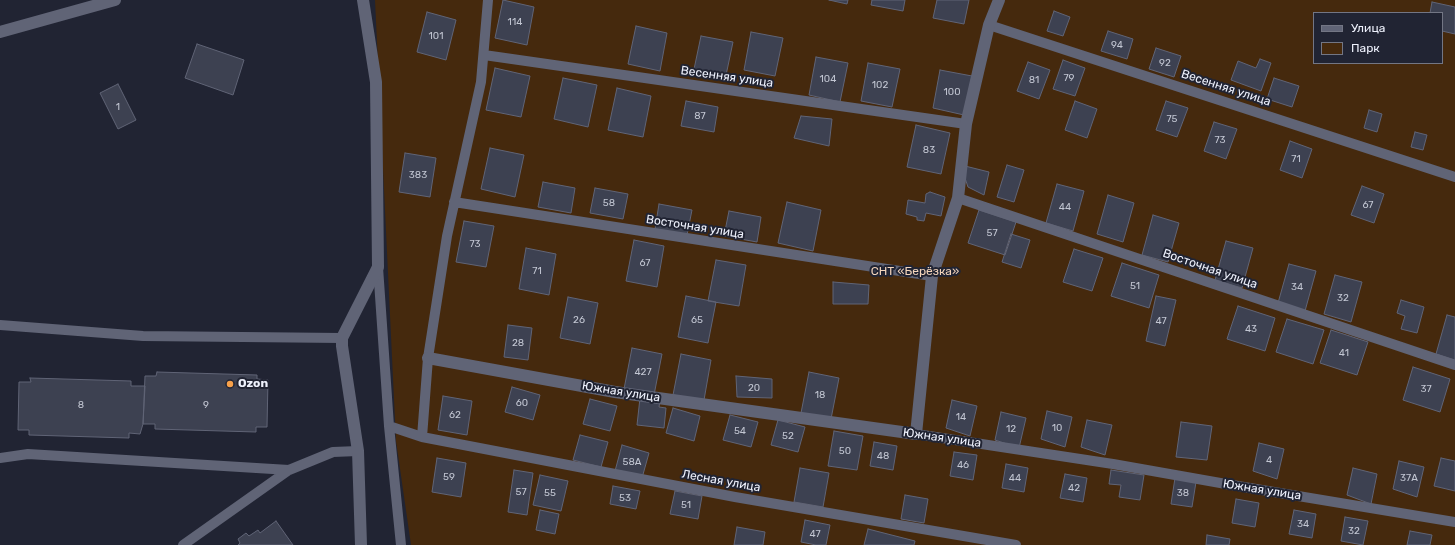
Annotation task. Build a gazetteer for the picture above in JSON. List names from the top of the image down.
{
  "streets": {
    "street": ["Южная улица"],
    "lane": ["Весенняя улица", "Восточная улица", "Лесная улица"]
  },
  "parks": ["СНТ «Берёзка»"],
  "places": ["Ozon"],
  "house_numbers": [
    "114",
    "101",
    "94",
    "92",
    "79",
    "104",
    "81",
    "102",
    "100",
    "1",
    "87",
    "75",
    "73",
    "83",
    "71",
    "383",
    "58",
    "67",
    "44",
    "57",
    "73",
    "67",
    "71",
    "51",
    "34",
    "32",
    "26",
    "65",
    "47",
    "43",
    "28",
    "41",
    "427",
    "20",
    "37",
    "18",
    "60",
    "8",
    "9",
    "62",
    "14",
    "10",
    "12",
    "54",
    "52",
    "50",
    "48",
    "4",
    "58А",
    "46",
    "59",
    "44",
    "37А",
    "42",
    "57",
    "55",
    "38",
    "53",
    "51",
    "34",
    "32",
    "47"
  ],
  "legend": ["Улица", "Парк"]
}
